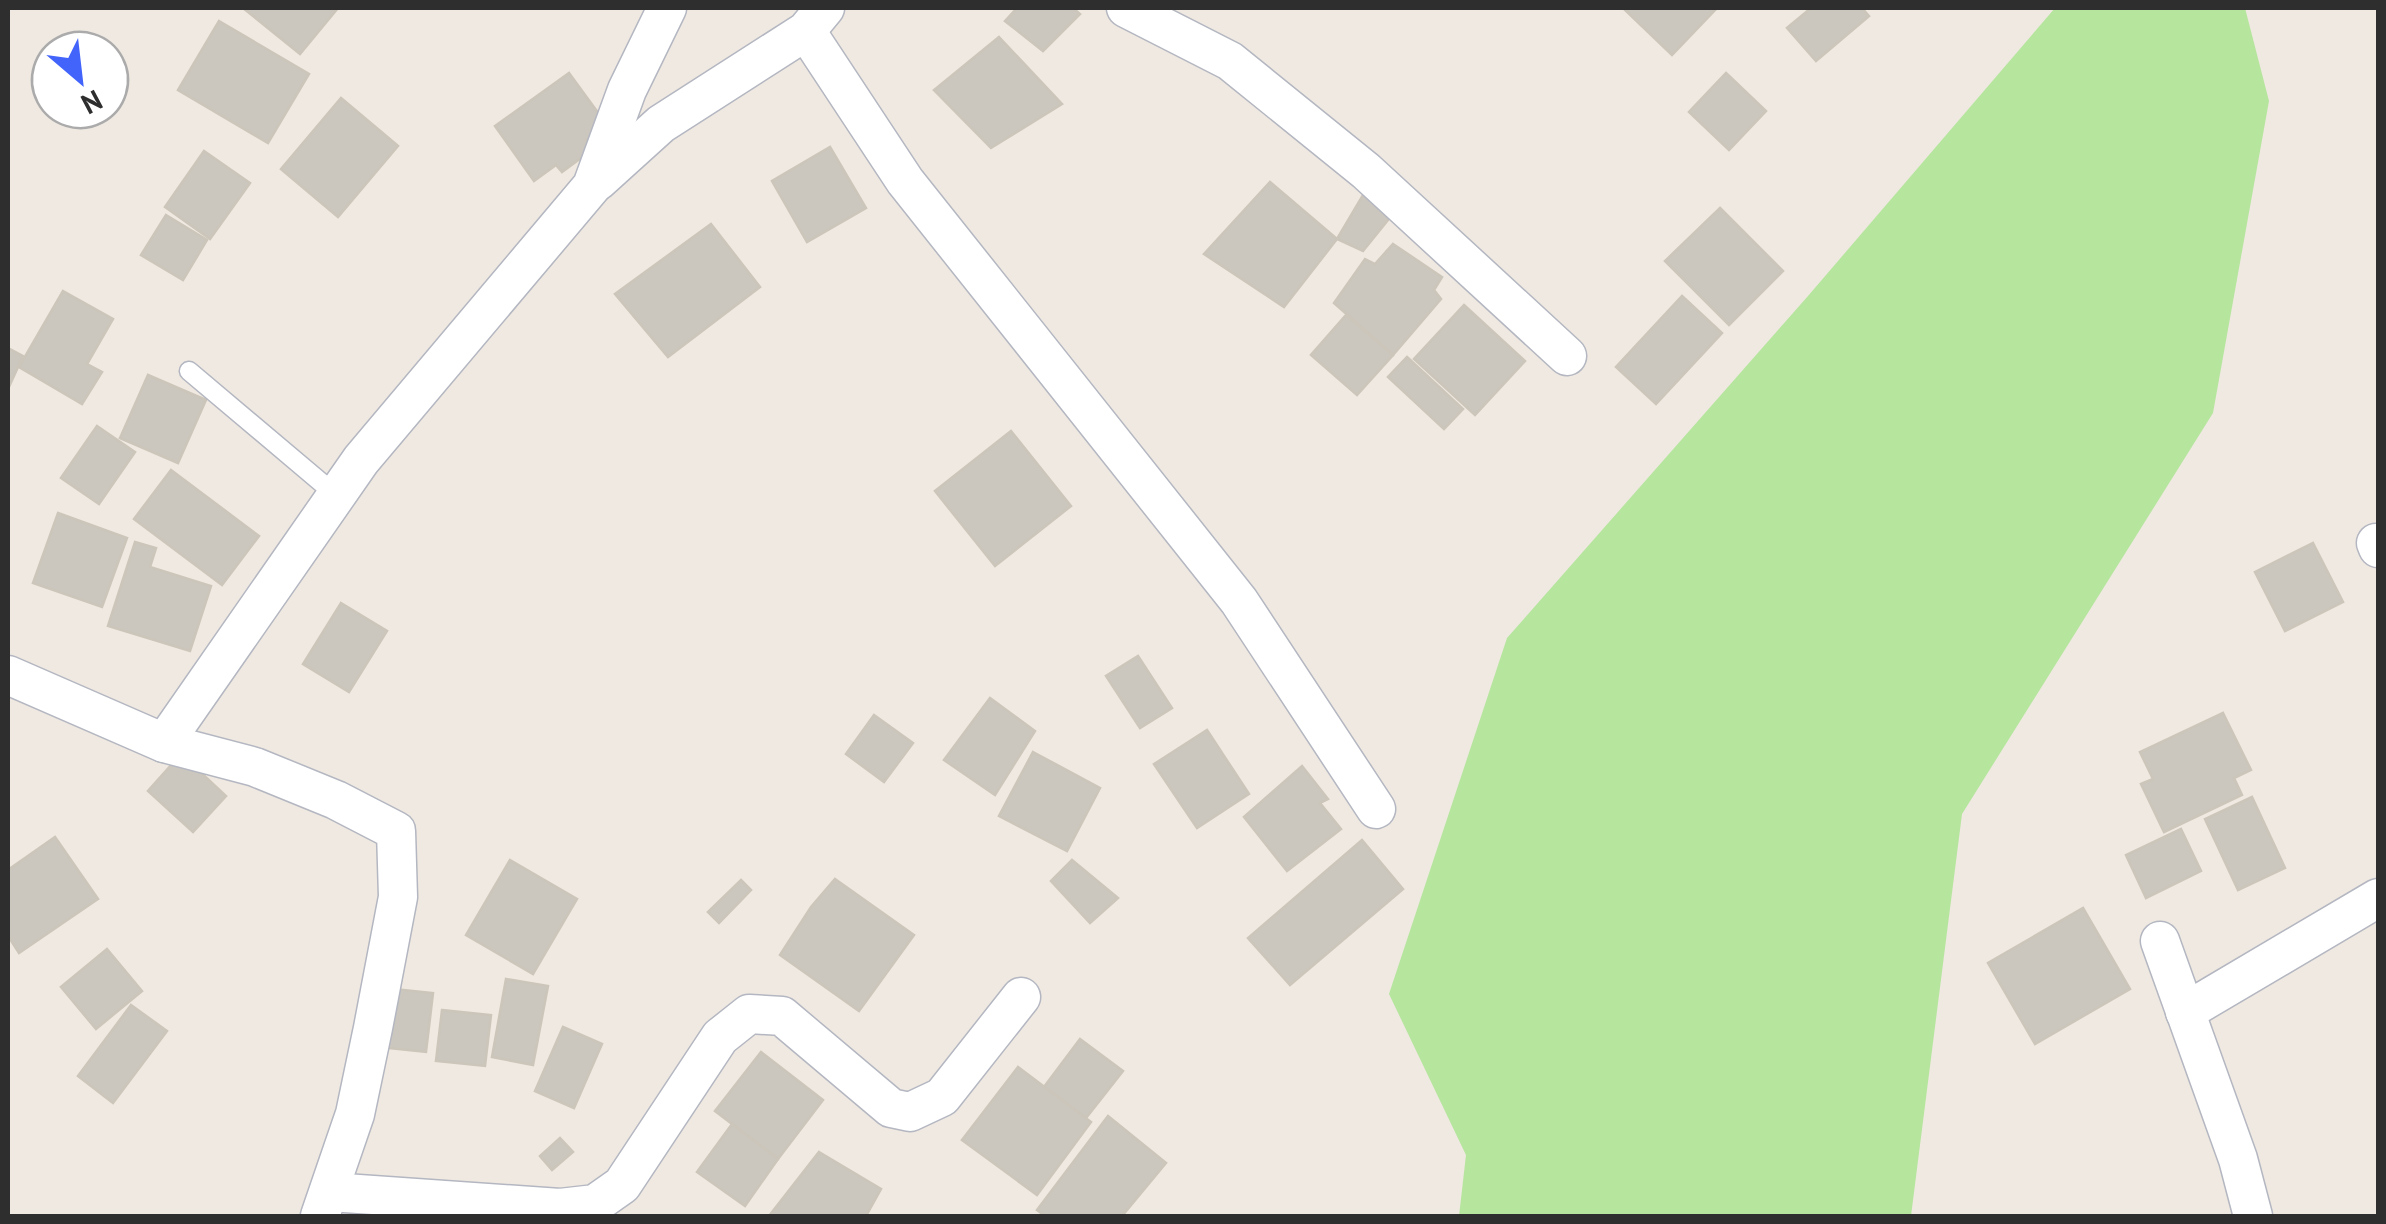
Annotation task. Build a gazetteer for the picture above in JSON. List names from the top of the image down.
{
  "north": "bottom right"
}
